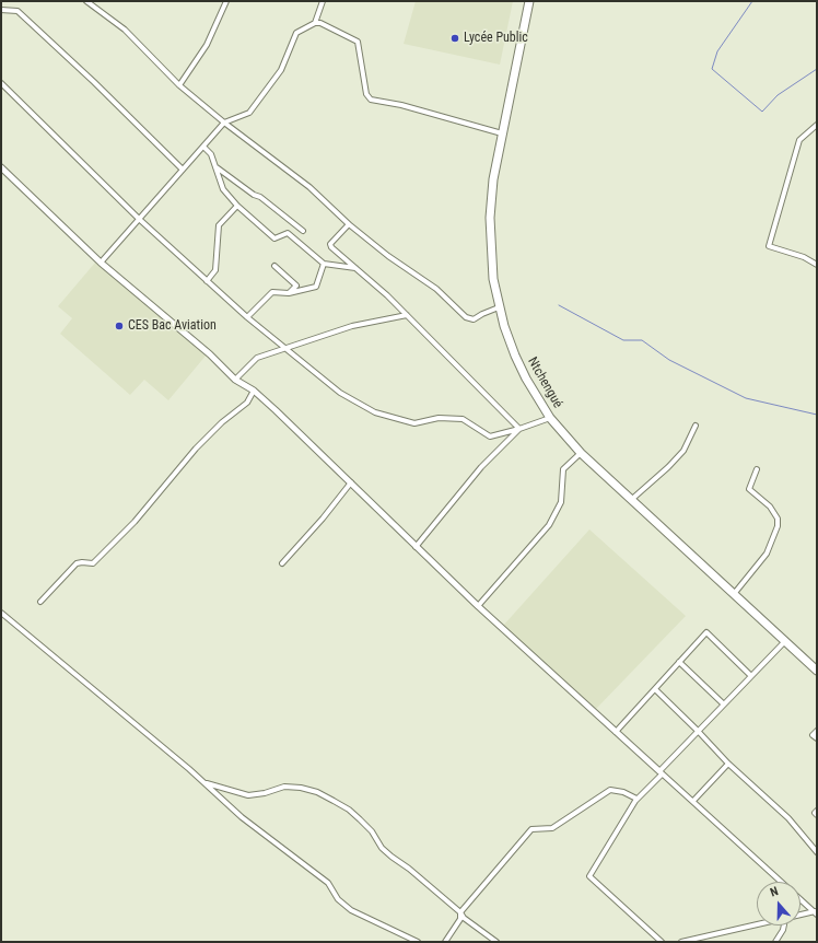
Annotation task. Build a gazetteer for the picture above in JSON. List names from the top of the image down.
{
  "streets": {
    "main road": ["Ntchengué"]
  },
  "places": ["Lycée Public", "CES Bac Aviation"],
  "north": "top"
}
